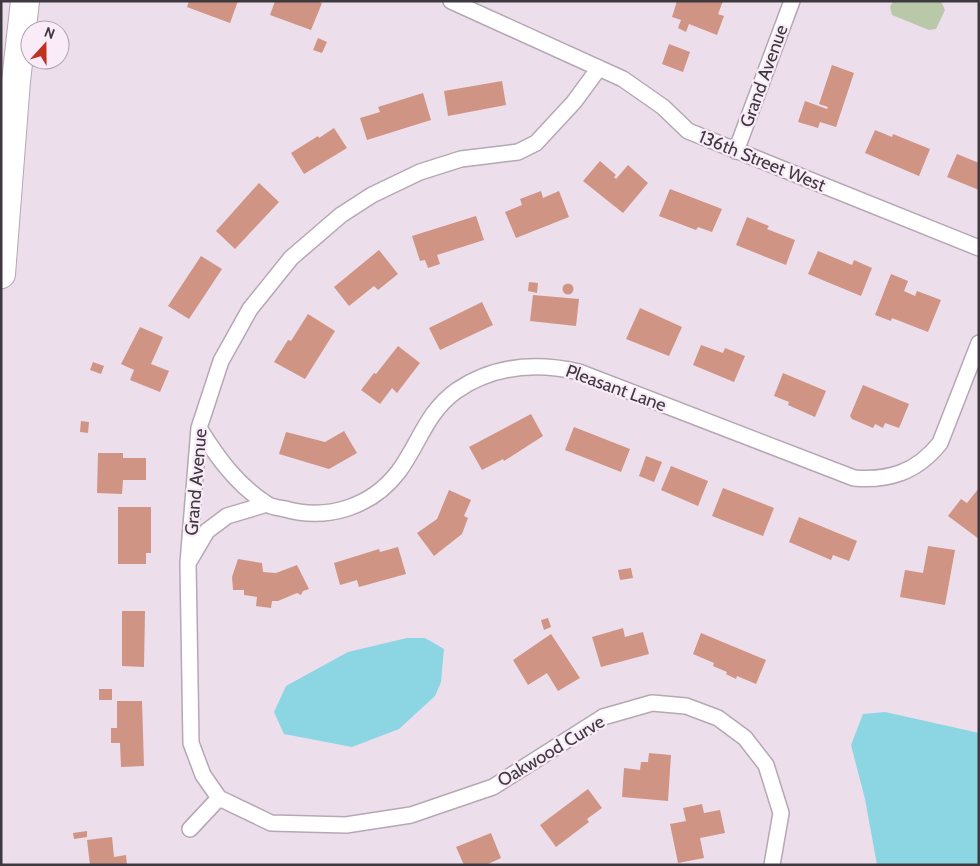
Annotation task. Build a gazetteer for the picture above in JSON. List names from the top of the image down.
{
  "streets": {
    "street": [
      "Grand Avenue",
      "136th Street West",
      "Pleasant Lane",
      "Oakwood Curve"
    ]
  },
  "crossings": [
    ["Grand Avenue", "136th Street West"],
    ["Grand Avenue", "Pleasant Lane"],
    ["Grand Avenue", "Oakwood Curve"]
  ],
  "north": "top"
}
